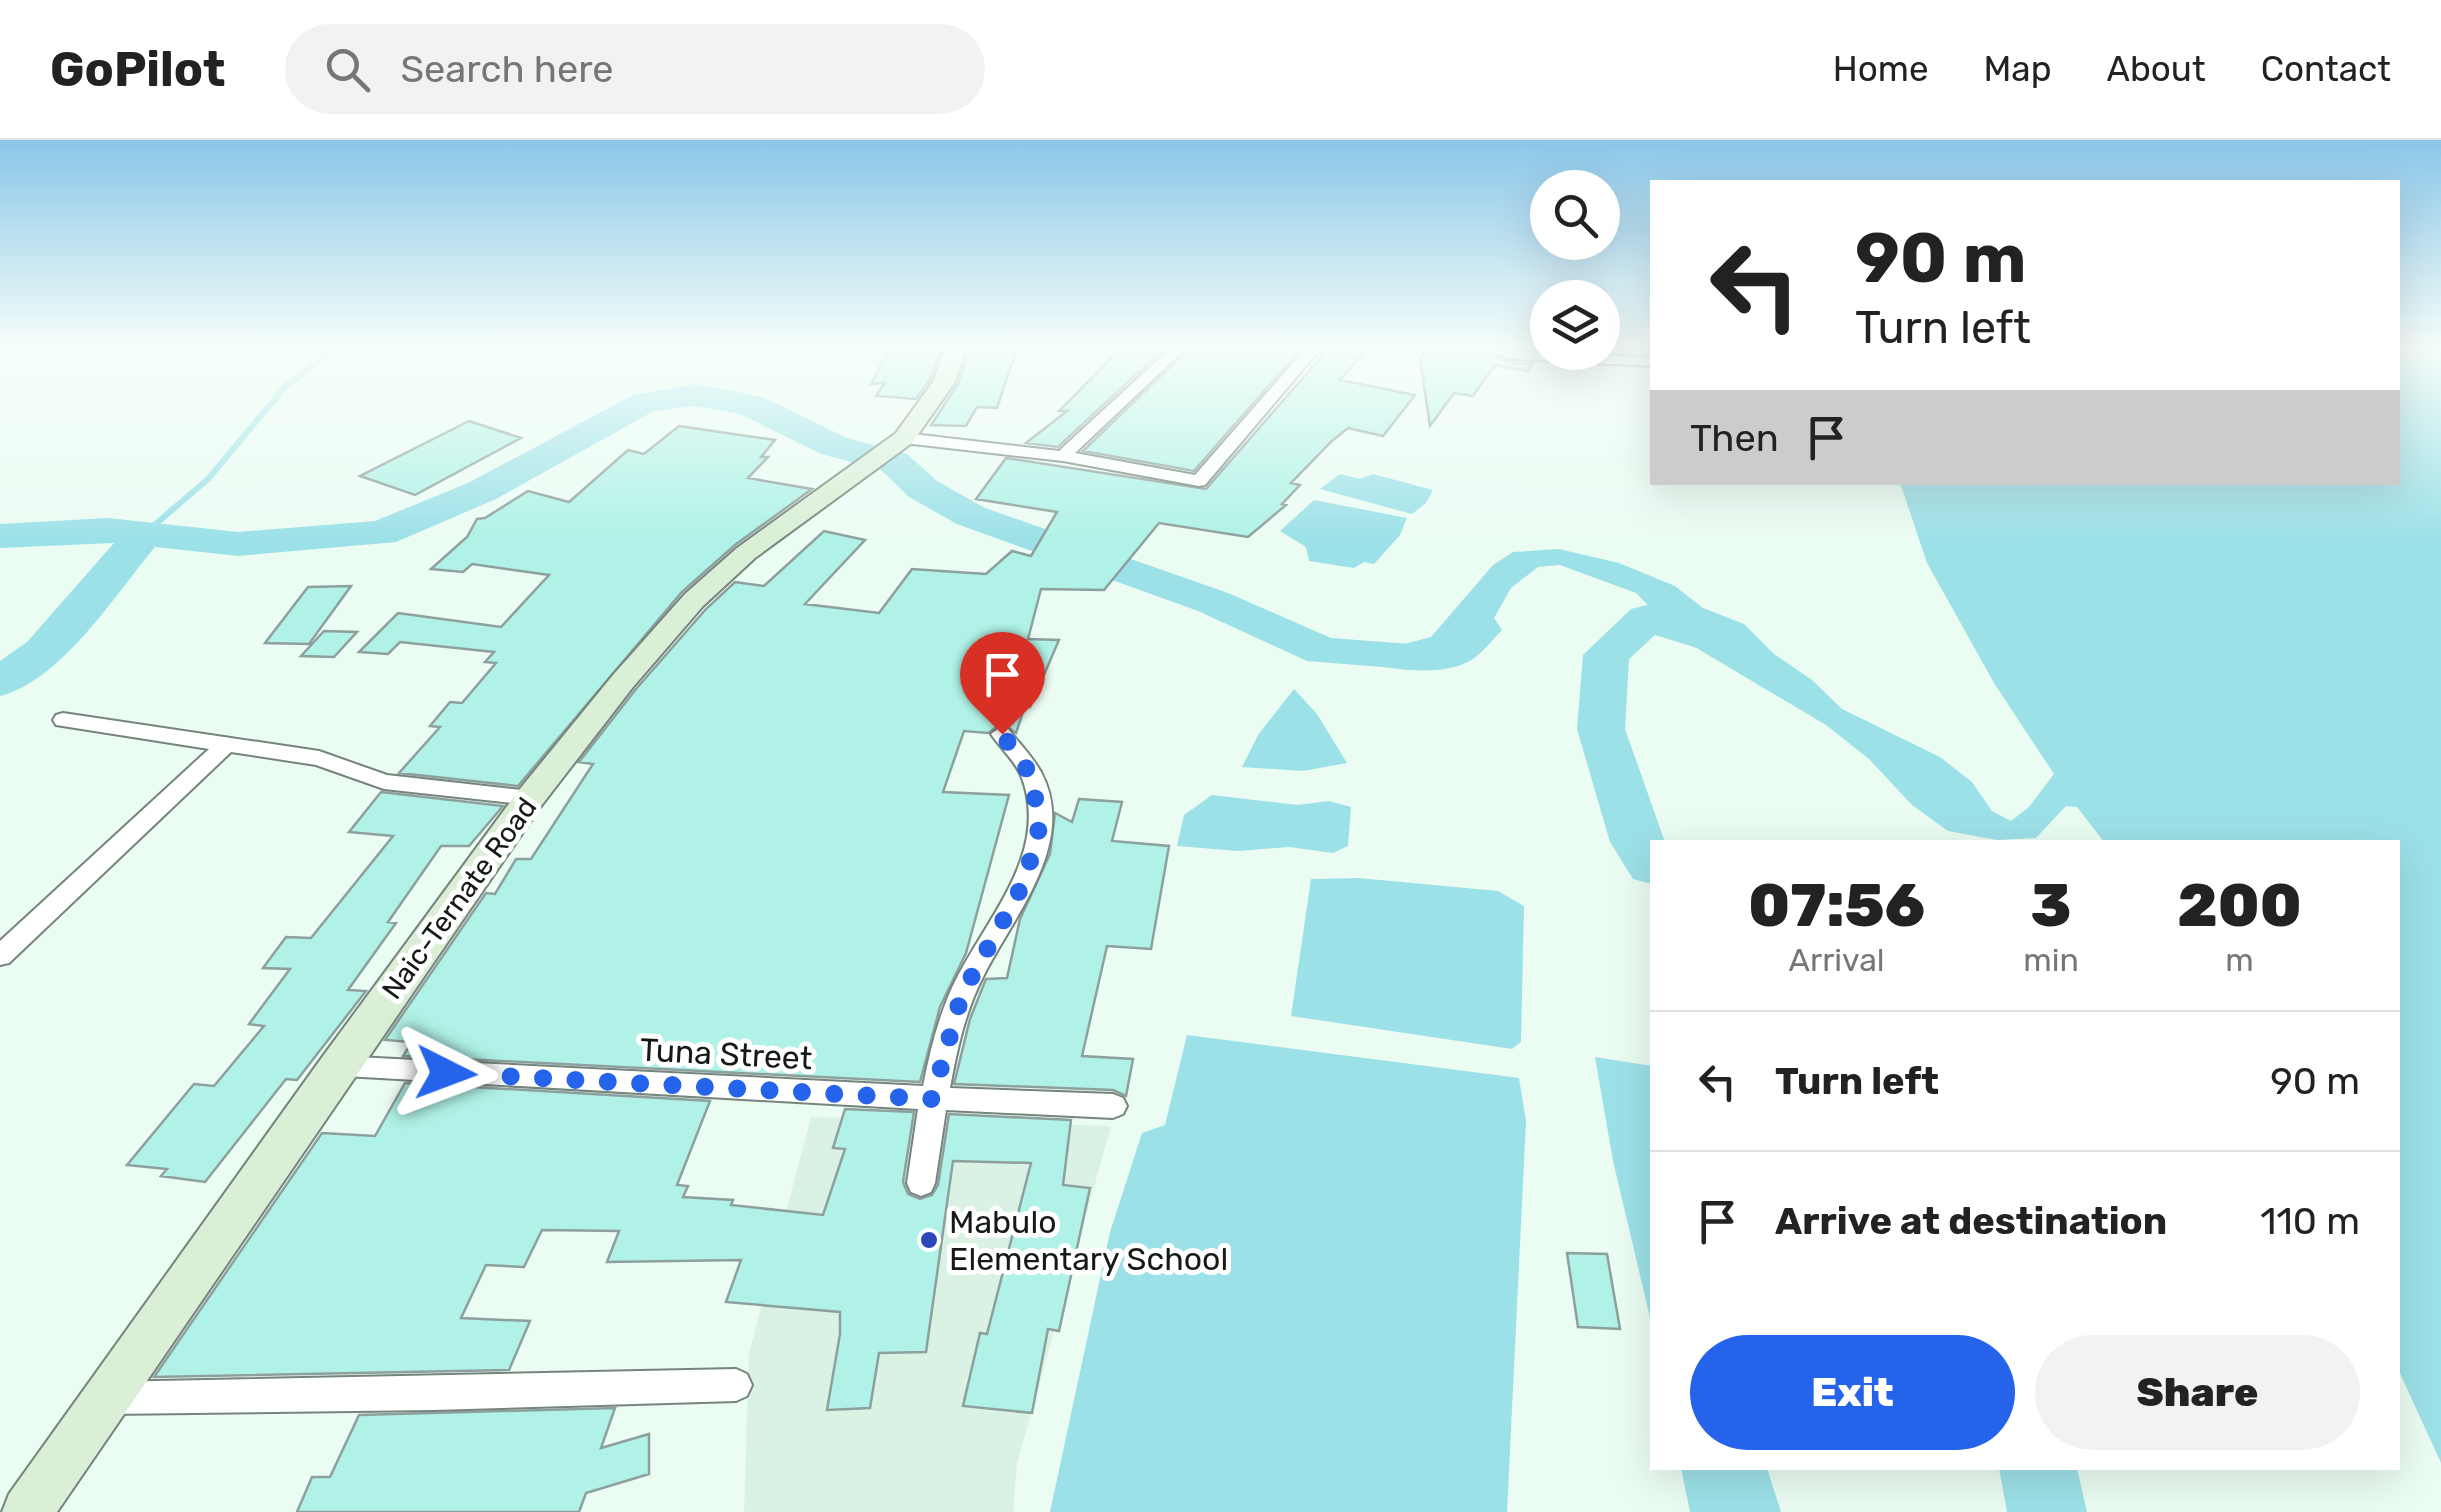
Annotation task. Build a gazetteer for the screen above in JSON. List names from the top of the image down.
{
  "streets": {
    "main road": ["Naic-Ternate Road"],
    "street": ["Tuna Street"]
  },
  "crossings": [
    ["Naic-Ternate Road", "Tuna Street"]
  ],
  "places": ["Mabulo Elementary School"],
  "page": {
    "header": "GoPilot",
    "search": "Search here",
    "nav": [
      "Home",
      "Map",
      "About",
      "Contact"
    ],
    "turn": ["90 m", "Turn left"],
    "then": "Then",
    "eta": [
      "07:56",
      "Arrival",
      "3",
      "min",
      "200",
      "m"
    ],
    "list": [
      {
        "name": "Turn left",
        "value": "90 m"
      },
      {
        "name": "Arrive at destination",
        "value": "110 m"
      }
    ],
    "buttons": ["Exit", "Share"]
  }
}
